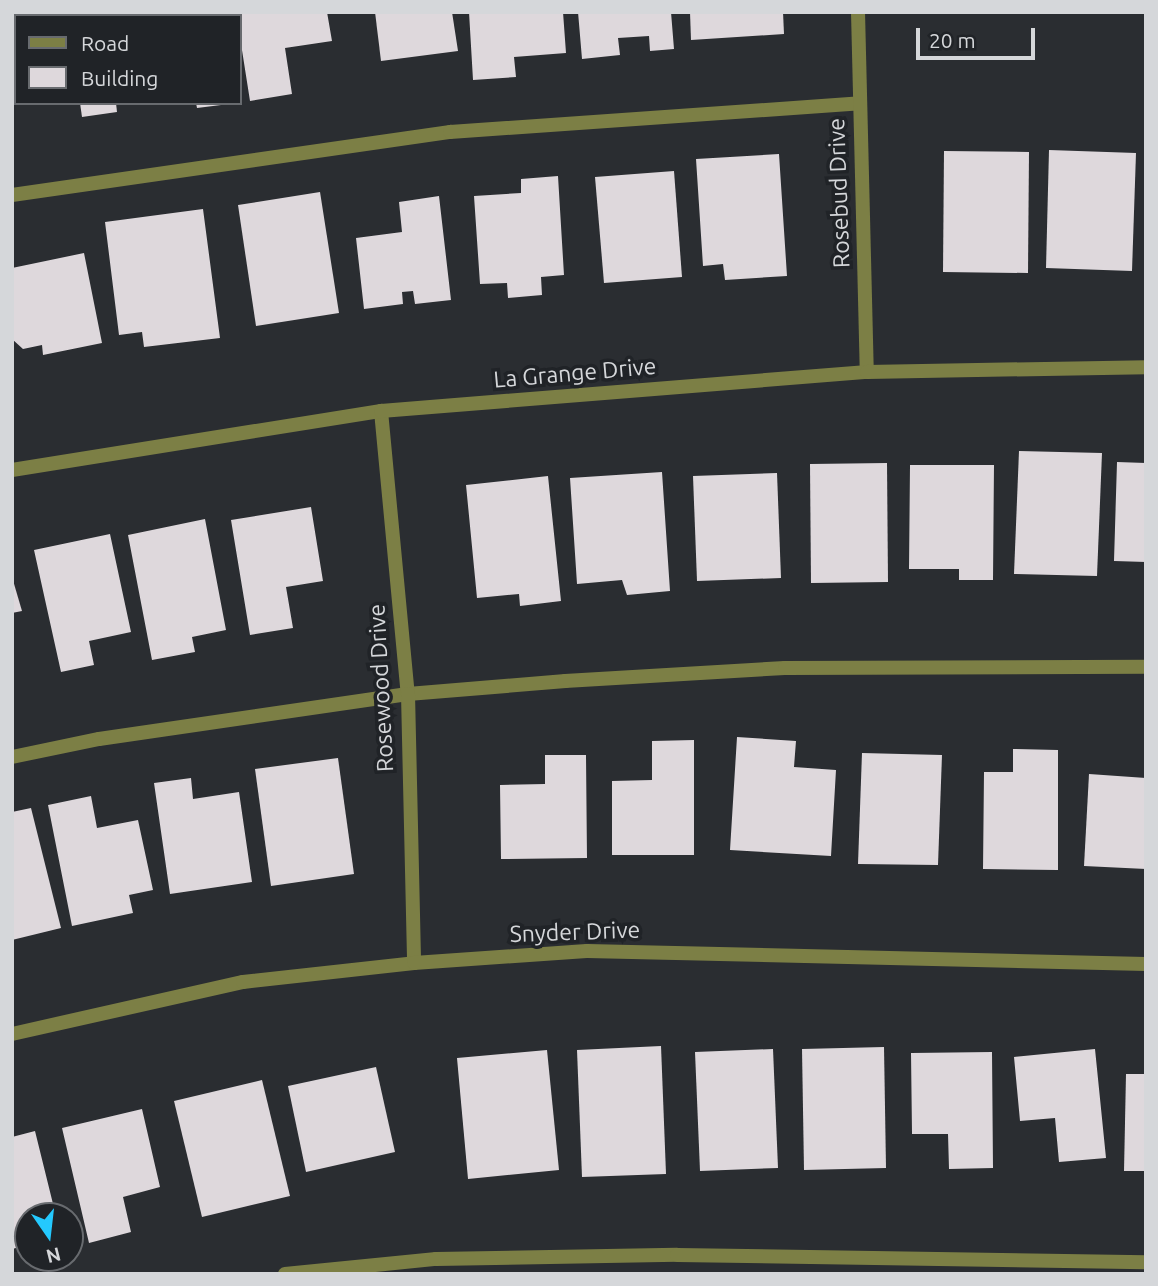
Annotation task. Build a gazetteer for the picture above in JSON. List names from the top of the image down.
{
  "streets": {
    "street": [
      "Rosebud Drive",
      "La Grange Drive",
      "Rosewood Drive",
      "Snyder Drive"
    ]
  },
  "crossings": [
    ["Rosebud Drive", "La Grange Drive"],
    ["La Grange Drive", "Rosewood Drive"],
    ["Rosewood Drive", "Snyder Drive"]
  ],
  "legend": ["Road", "Building"],
  "scale_bar": "20 m",
  "north": "bottom"
}
